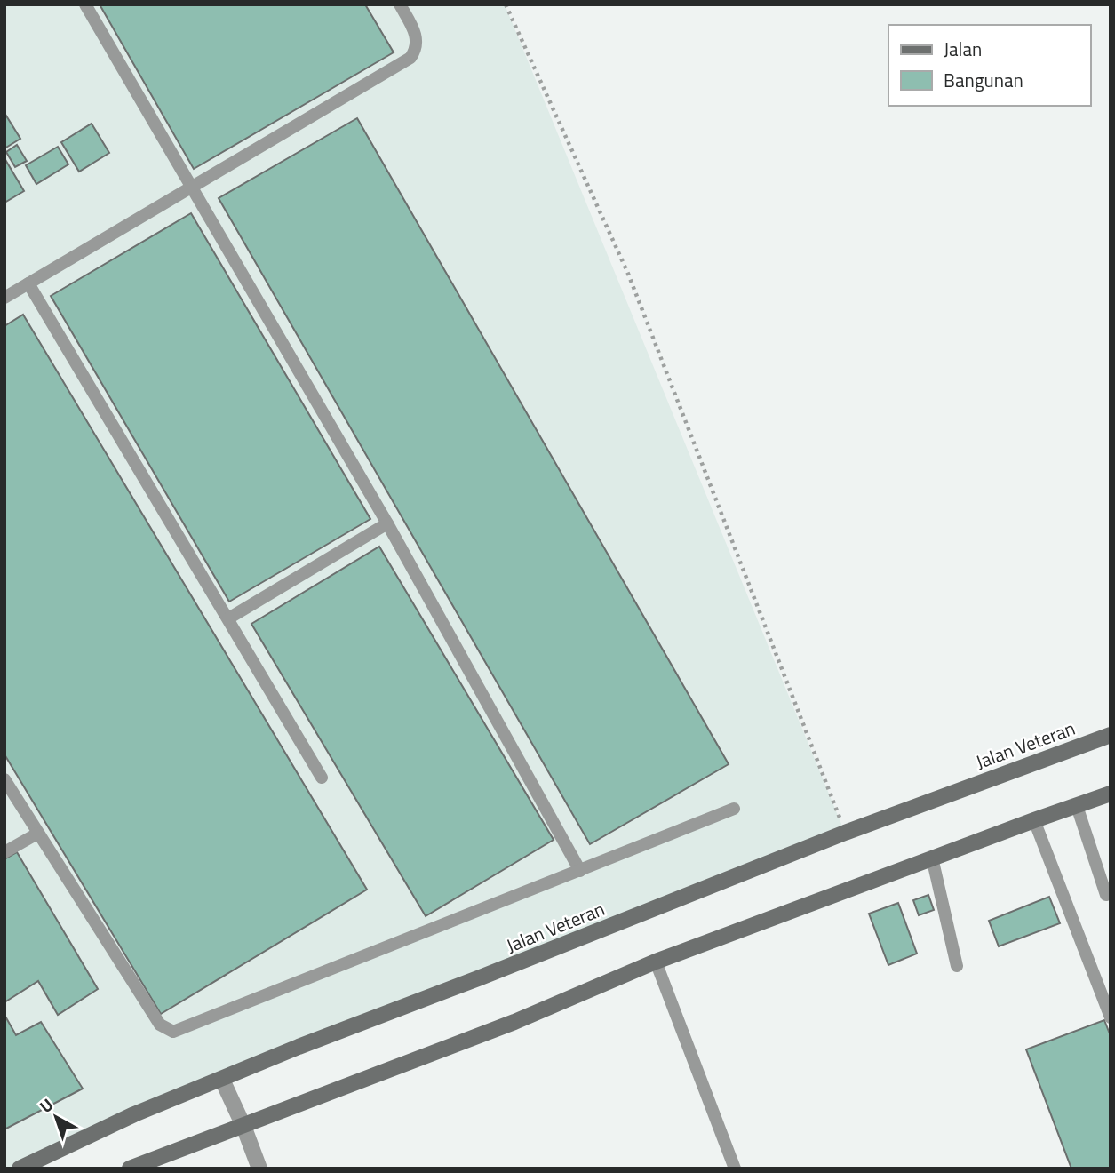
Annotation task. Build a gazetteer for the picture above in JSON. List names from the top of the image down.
{
  "streets": {
    "main road": ["Jalan Veteran"]
  },
  "legend": ["Jalan", "Bangunan"],
  "north": "top left"
}
